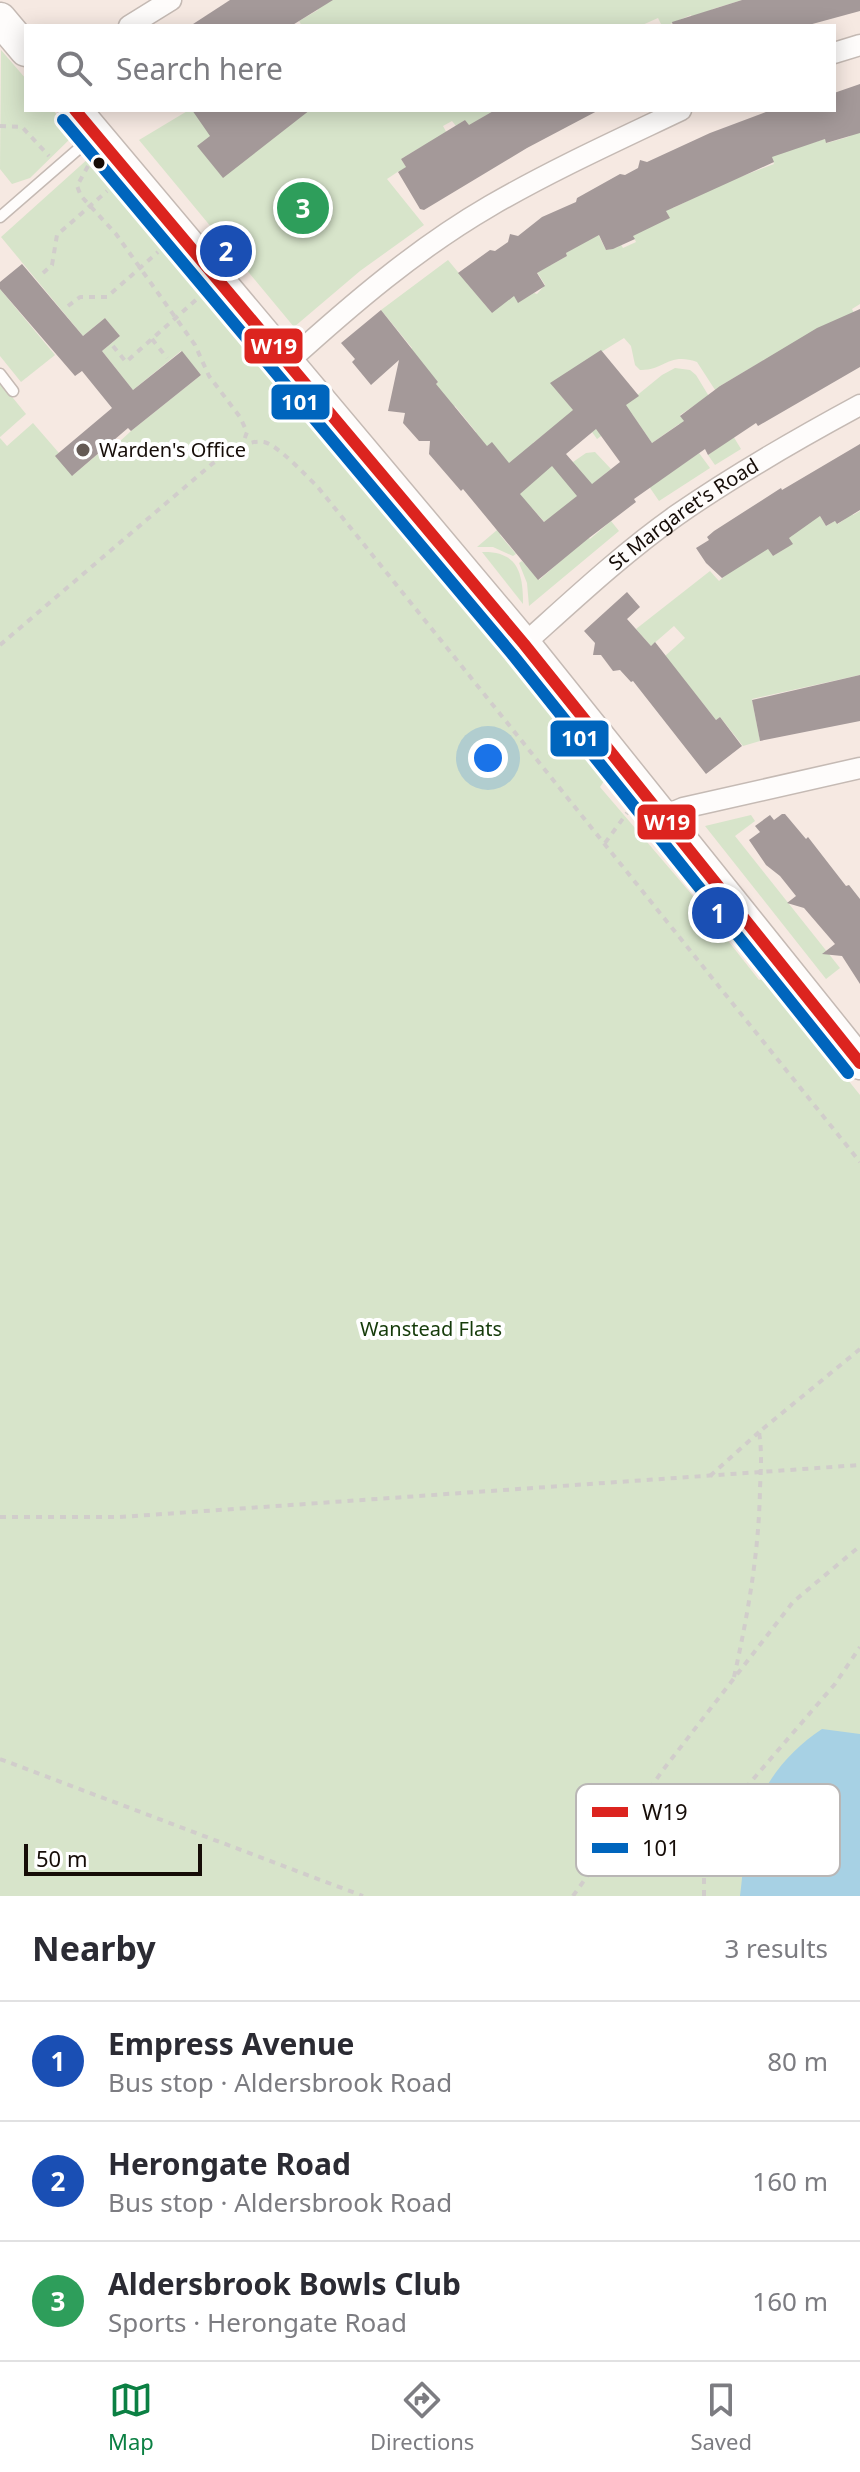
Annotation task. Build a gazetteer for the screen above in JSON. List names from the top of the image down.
{
  "streets": {
    "street": ["St Margaret's Road"]
  },
  "parks": ["Wanstead Flats"],
  "places": ["Warden's Office"],
  "lines": ["transit line W19", "transit line 101"],
  "legend": ["W19", "101"],
  "scale_bar": "50 m",
  "page": {
    "search": "Search here",
    "pins": ["3", "2", "1"],
    "scale": "50 m",
    "heading": ["Nearby", "3 results"],
    "list": [
      {
        "mark": "1",
        "name": "Empress Avenue",
        "note": "Bus stop · Aldersbrook Road",
        "value": "80 m"
      },
      {
        "mark": "2",
        "name": "Herongate Road",
        "note": "Bus stop · Aldersbrook Road",
        "value": "160 m"
      },
      {
        "mark": "3",
        "name": "Aldersbrook Bowls Club",
        "note": "Sports · Herongate Road",
        "value": "160 m"
      }
    ],
    "nav": ["Map", "Directions", "Saved"]
  }
}
